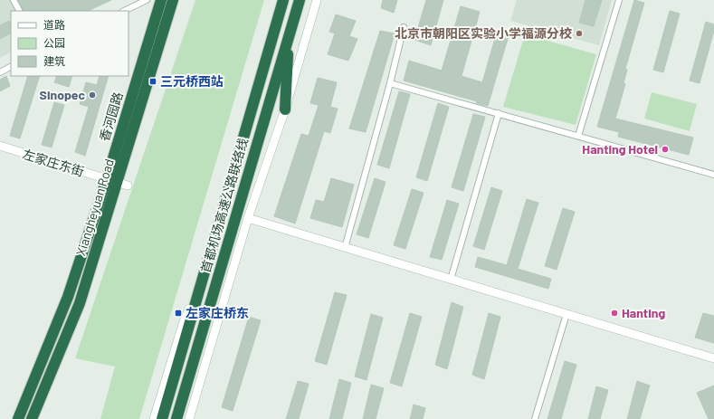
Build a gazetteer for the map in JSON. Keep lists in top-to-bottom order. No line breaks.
{"streets":{"highway":["香河园路","首都机场高速公路联络线","Xiangheyuan Road"],"street":["左家庄东街"]},"crossings":[["香河园路","左家庄东街"],["香河园路","Xiangheyuan Road"],["左家庄东街","Xiangheyuan Road"]],"places":{"other":["北京市朝阳区实验小学福源分校","Sinopec","Hanting Hotel","Hanting"],"transit":["三元桥西站","左家庄桥东"]},"legend":["道路","公园","建筑"]}
